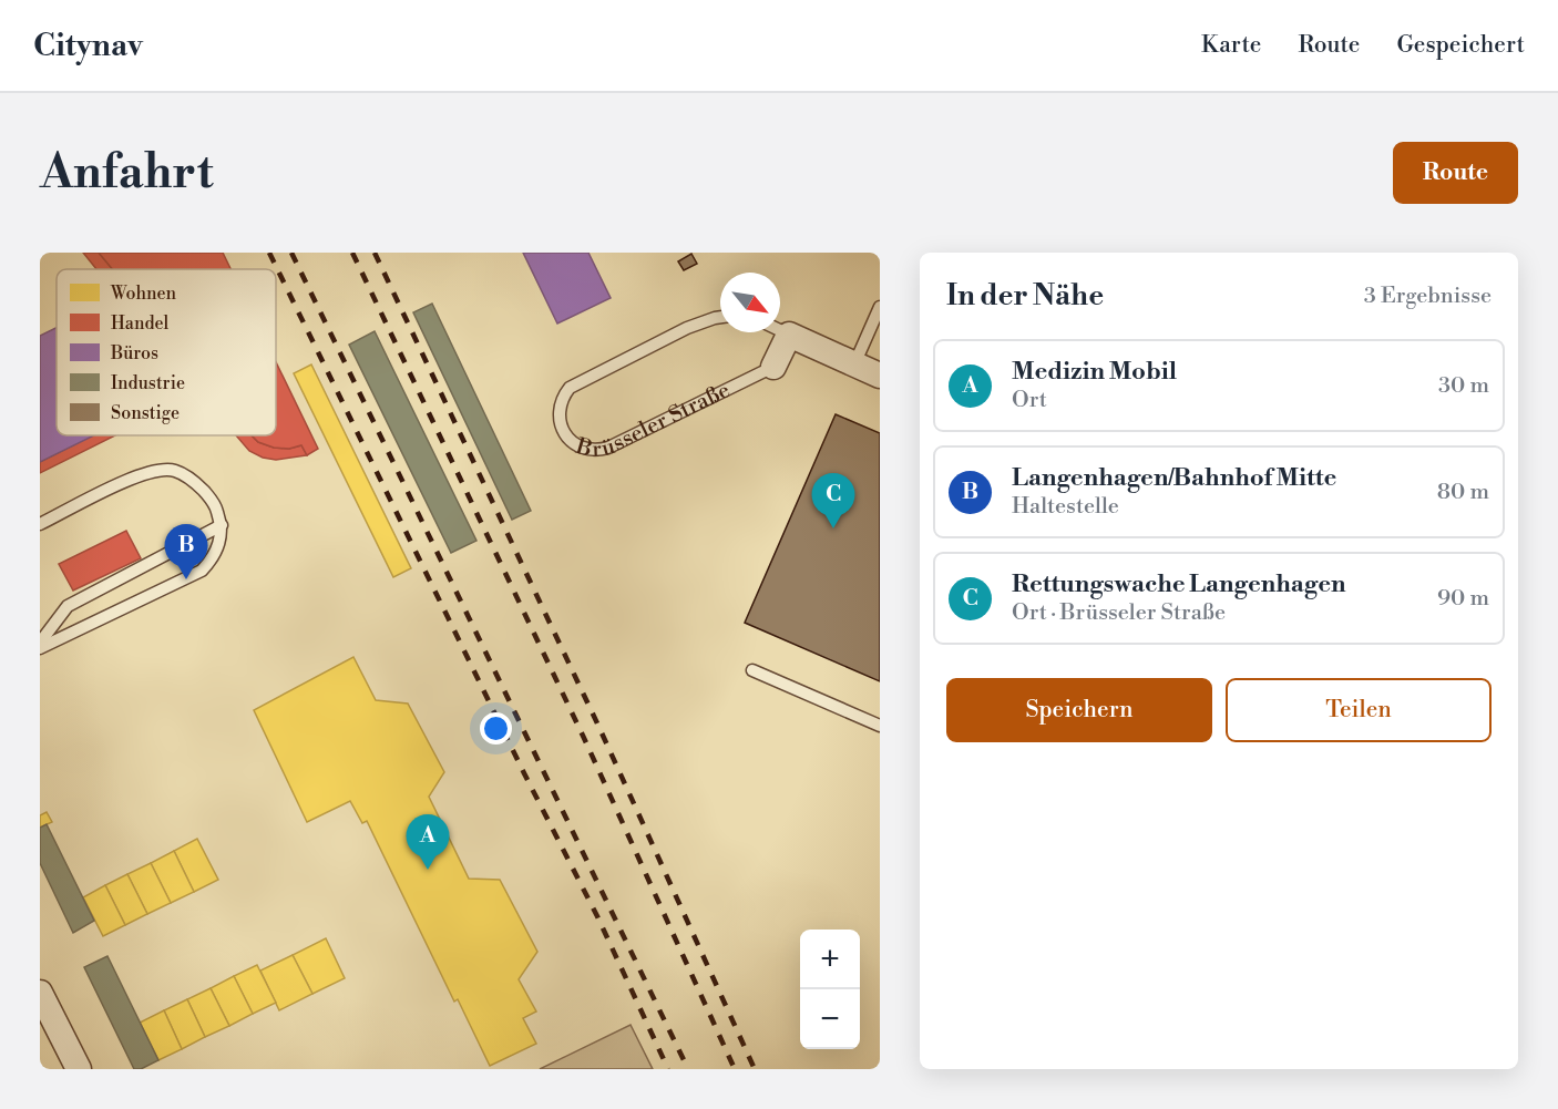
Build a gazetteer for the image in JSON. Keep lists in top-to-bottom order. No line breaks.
{"streets":{"street":["Brüsseler Straße"]},"legend":["Wohnen","Handel","Büros","Industrie","Sonstige"],"north":"bottom right","page":{"header":"Citynav","nav":["Karte","Route","Gespeichert"],"buttons":["Route",["Speichern","Teilen"]],"title":"Anfahrt","heading":["In der Nähe","3 Ergebnisse"],"list":[{"mark":"A","name":"Medizin Mobil","note":"Ort","value":"30 m"},{"mark":"B","name":"Langenhagen/Bahnhof Mitte","note":"Haltestelle","value":"80 m"},{"mark":"C","name":"Rettungswache Langenhagen","note":"Ort · Brüsseler Straße","value":"90 m"}],"pins":["C","B","A"],"map_buttons":["+","−"]}}
